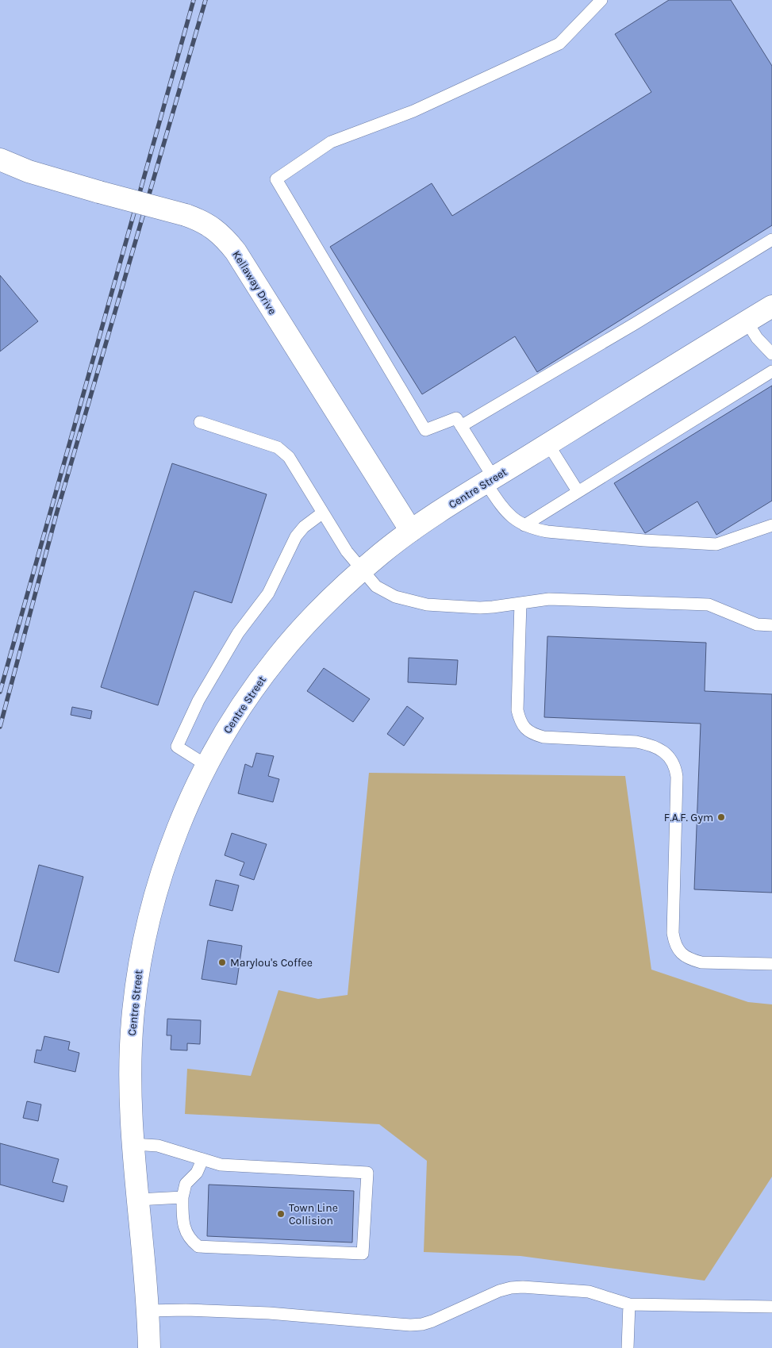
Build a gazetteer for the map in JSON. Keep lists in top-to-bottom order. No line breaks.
{"streets":{"main road":["Kellaway Drive","Centre Street"]},"crossings":[["Kellaway Drive","Centre Street"]],"places":["F.A.F. Gym","Marylou's Coffee","Town Line Collision"]}
